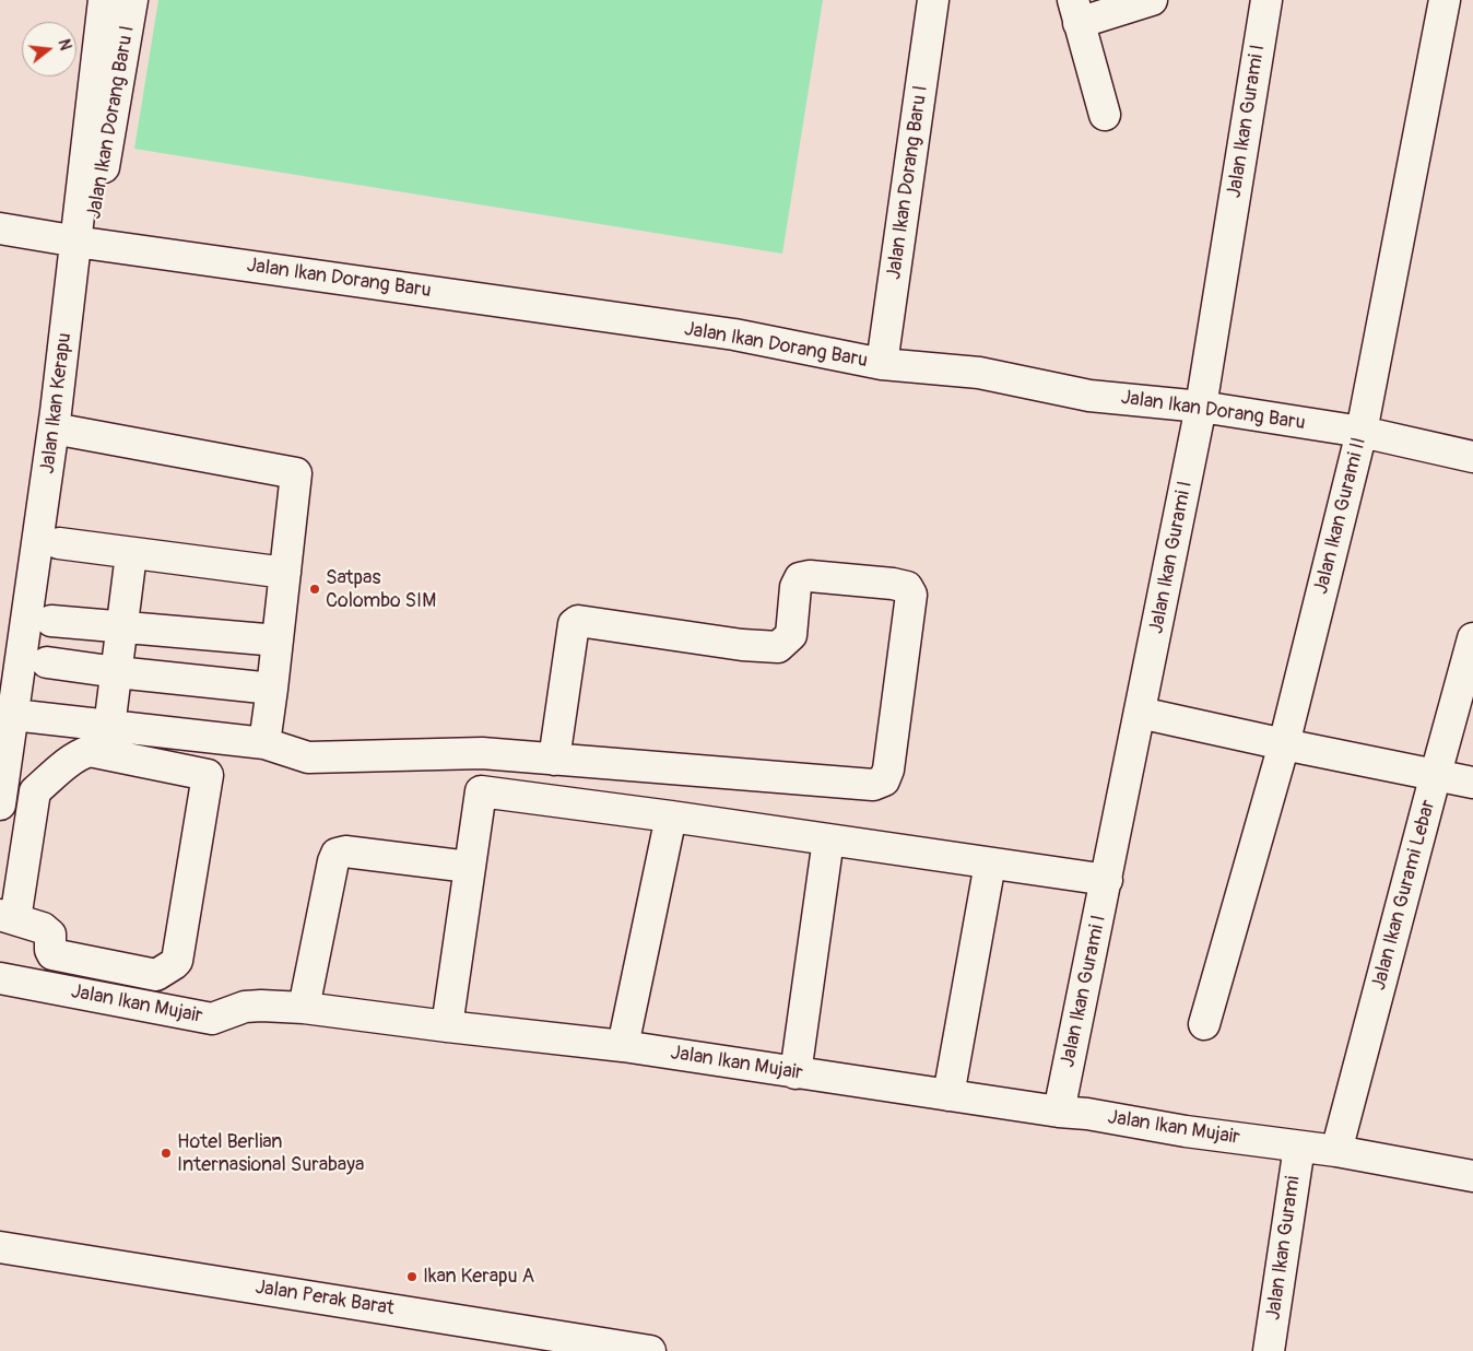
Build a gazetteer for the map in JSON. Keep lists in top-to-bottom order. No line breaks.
{"streets":{"main road":["Jalan Ikan Gurami I","Jalan Ikan Dorang Baru I","Jalan Ikan Dorang Baru","Jalan Ikan Kerapu","Jalan Ikan Gurami II","Jalan Ikan Gurami Lebar","Jalan Ikan Mujair","Jalan Ikan Gurami","Jalan Perak Barat"]},"crossings":[["Jalan Ikan Gurami I","Jalan Ikan Dorang Baru"],["Jalan Ikan Gurami I","Jalan Ikan Mujair"],["Jalan Ikan Dorang Baru I","Jalan Ikan Dorang Baru"],["Jalan Ikan Dorang Baru I","Jalan Ikan Kerapu"],["Jalan Ikan Dorang Baru","Jalan Ikan Kerapu"],["Jalan Ikan Dorang Baru","Jalan Ikan Gurami II"],["Jalan Ikan Gurami Lebar","Jalan Ikan Mujair"],["Jalan Ikan Mujair","Jalan Ikan Gurami"]],"places":["Satpas Colombo SIM","Hotel Berlian Internasional Surabaya","Ikan Kerapu A"],"north":"right"}
